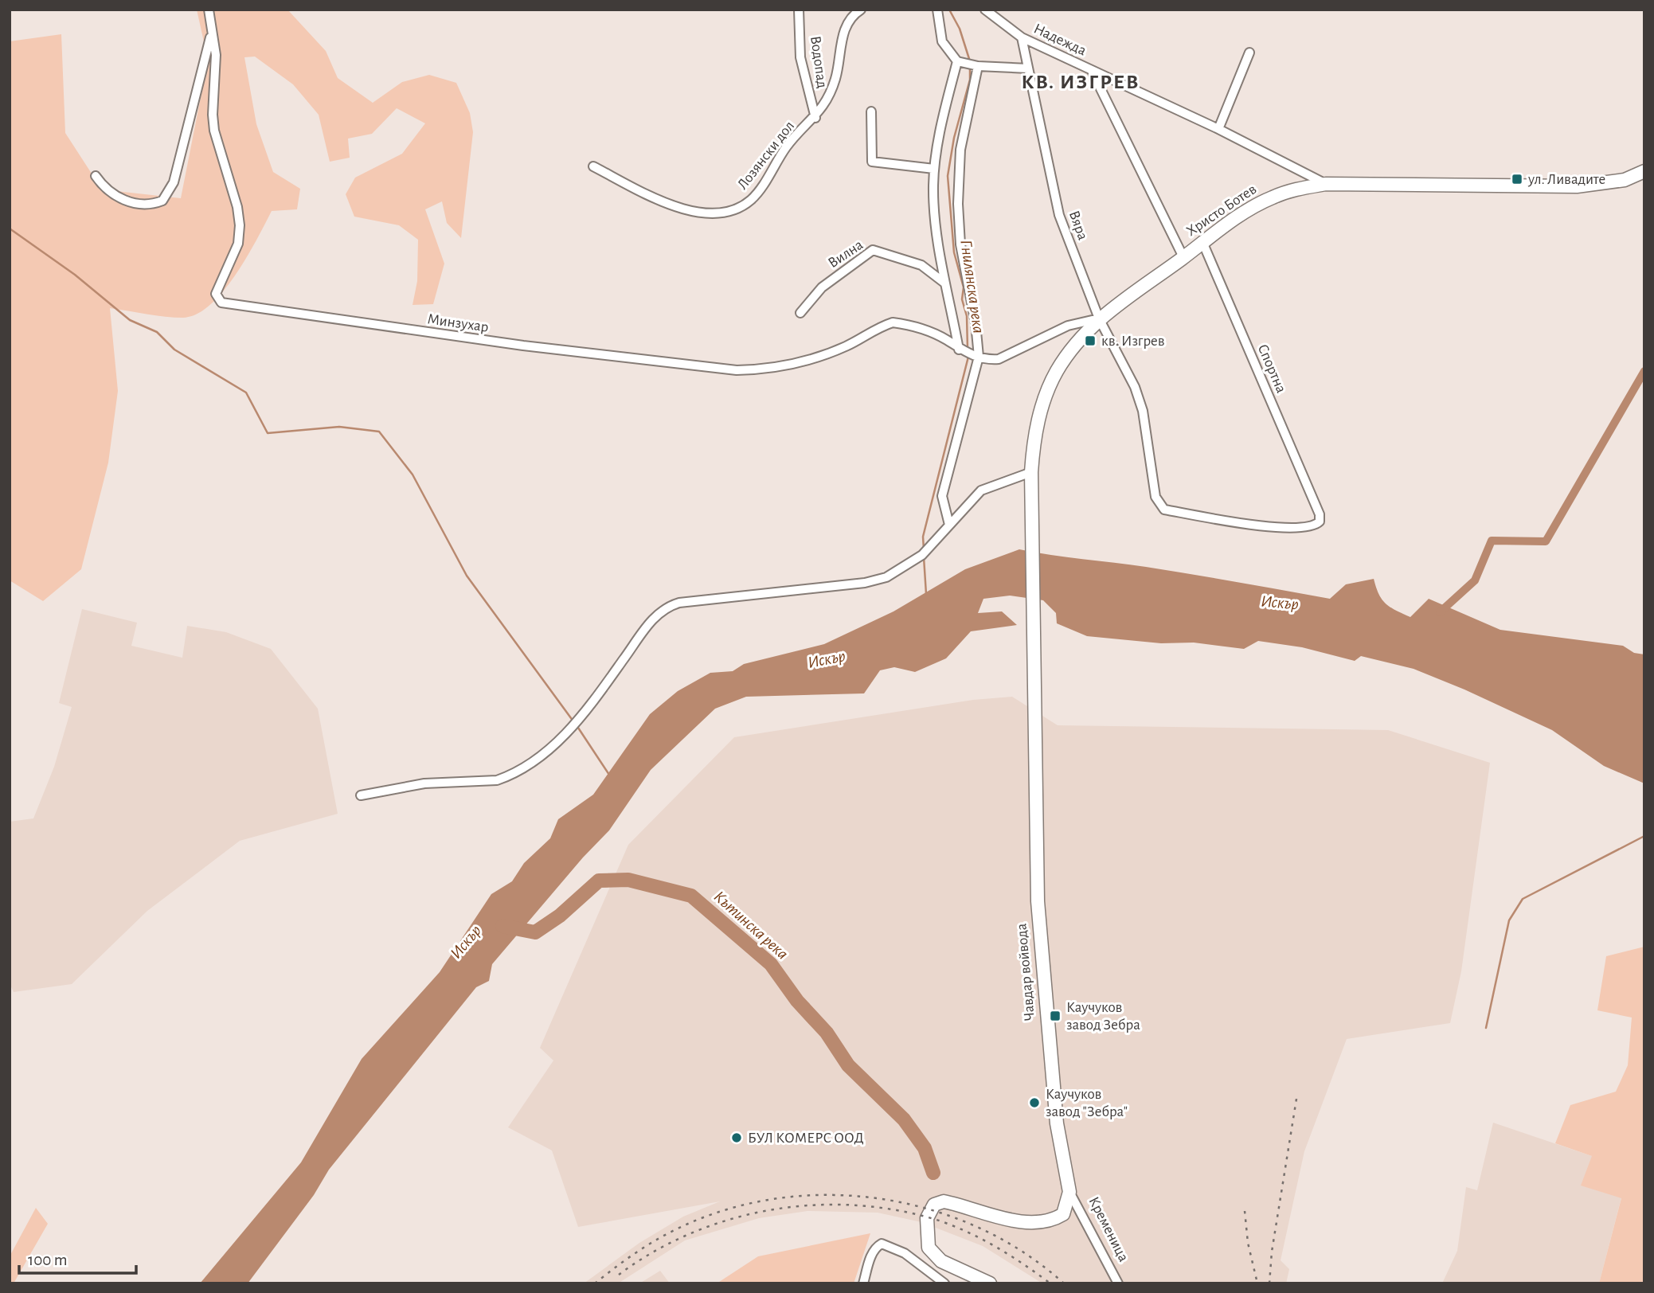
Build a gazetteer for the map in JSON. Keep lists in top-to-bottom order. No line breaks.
{"streets":{"street":["Надежда","Водопад","Лозянски дол","Христо Ботев","Вяра","Вилна","Минзухар","Спортна","Чавдар войвода","Кременица"]},"crossings":[["Надежда","Христо Ботев"],["Надежда","Вяра"],["Водопад","Лозянски дол"],["Христо Ботев","Вяра"],["Христо Ботев","Минзухар"],["Христо Ботев","Спортна"],["Вяра","Спортна"],["Чавдар войвода","Кременица"]],"districts":["КВ. ИЗГРЕВ"],"water":["Гнилянска река","Искър","Кътинска река"],"places":{"transit":["ул. Ливадите","кв. Изгрев","Каучуков завод Зебра"],"other":["Каучуков завод \"Зебра\"","БУЛ КОМЕРС ООД"]},"scale_bar":"100 m"}
